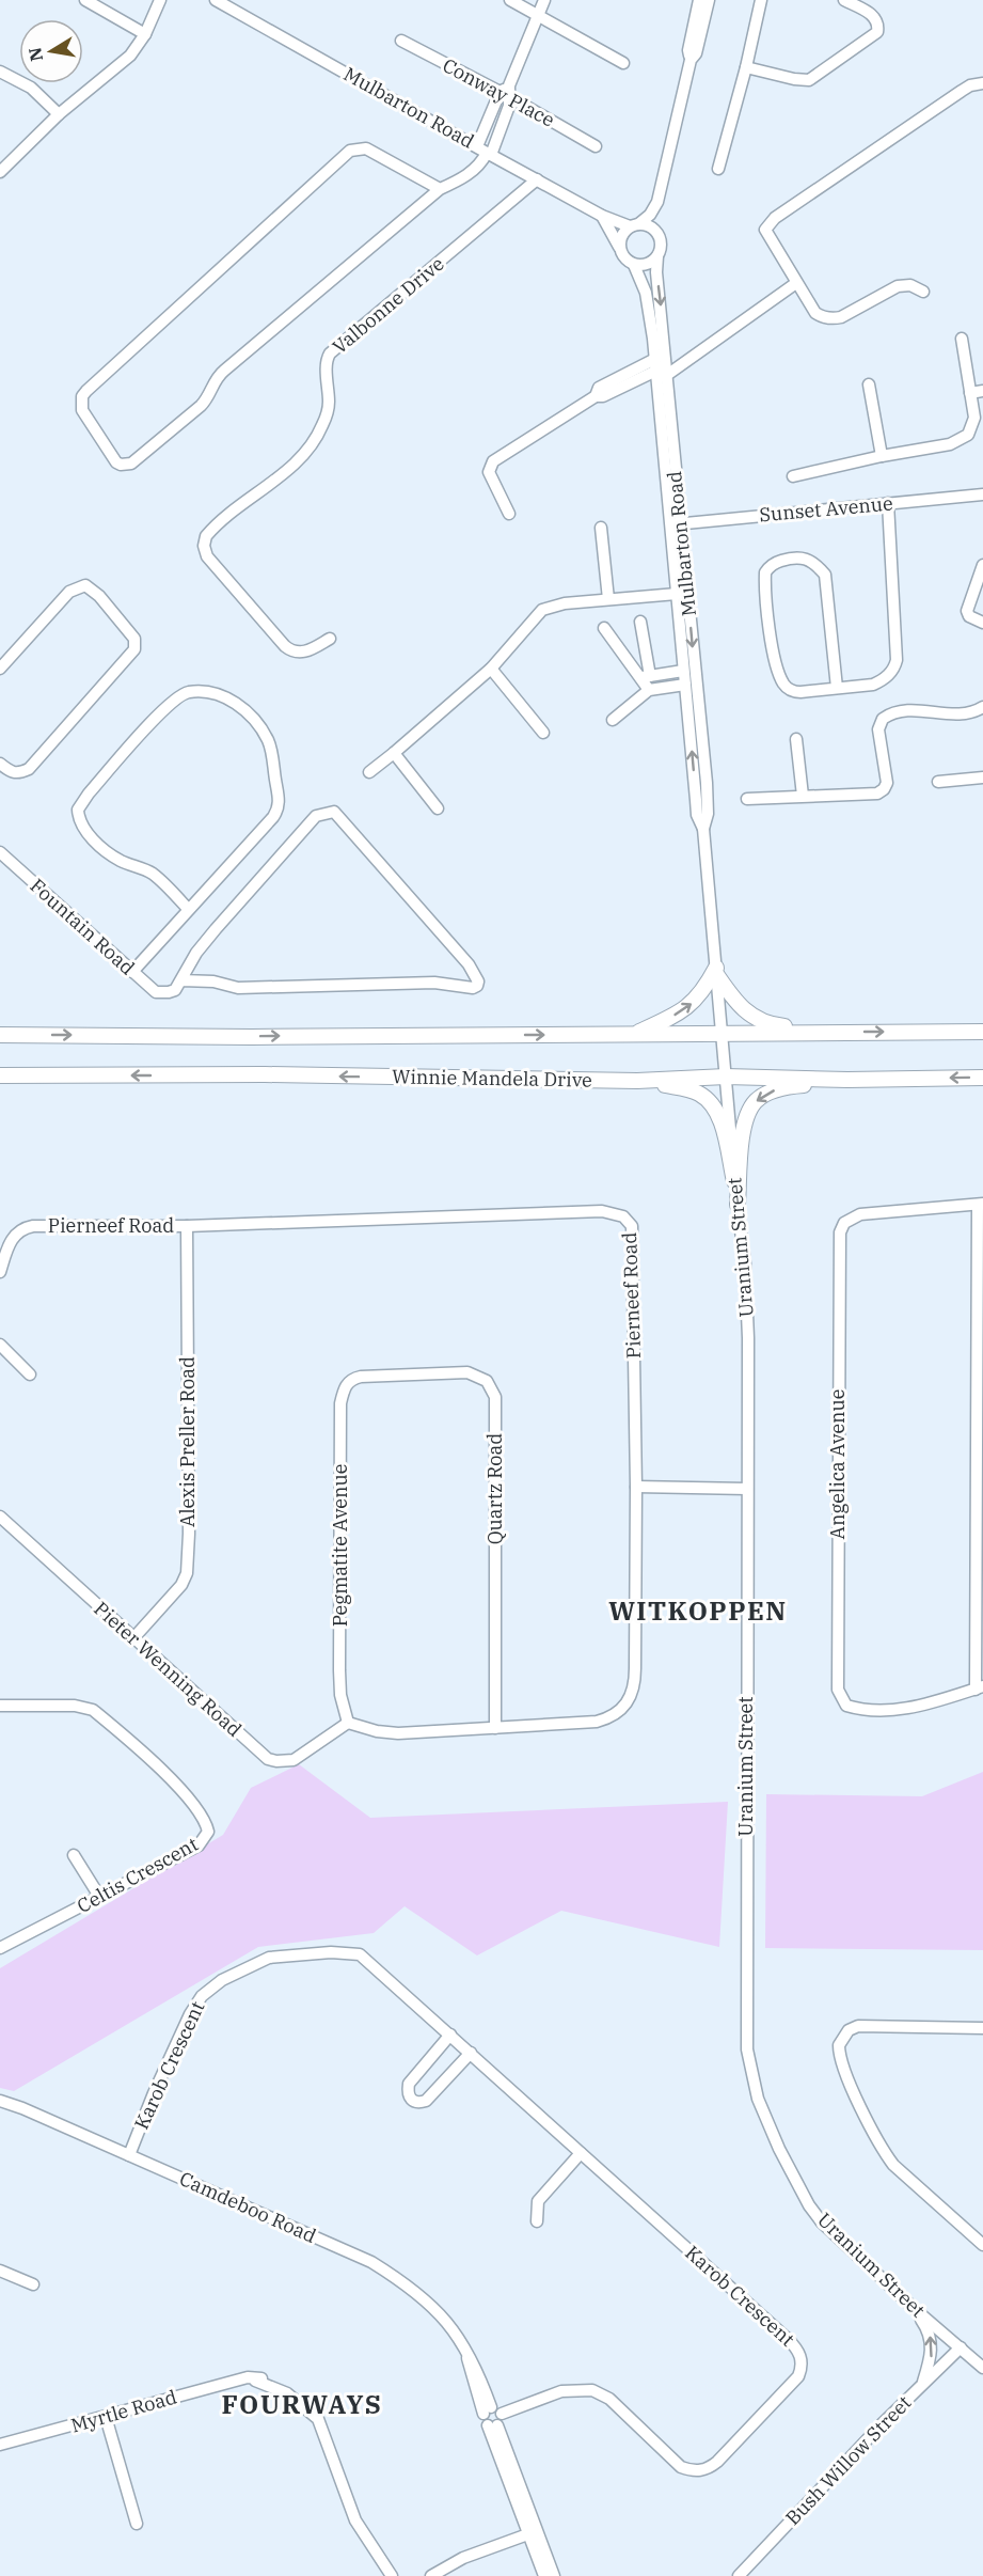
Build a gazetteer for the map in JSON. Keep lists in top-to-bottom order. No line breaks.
{"streets":{"main road":["Winnie Mandela Drive"],"street":["Conway Place","Mulbarton Road","Valbonne Drive","Sunset Avenue","Fountain Road","Pierneef Road","Uranium Street","Alexis Preller Road","Angelica Avenue","Quartz Road","Pegmatite Avenue","Pieter Wenning Road","Celtis Crescent","Karob Crescent","Camdeboo Road","Myrtle Road","Bush Willow Street"]},"crossings":[["Mulbarton Road","Valbonne Drive"],["Mulbarton Road","Sunset Avenue"],["Mulbarton Road","Winnie Mandela Drive"],["Mulbarton Road","Uranium Street"],["Winnie Mandela Drive","Uranium Street"],["Pierneef Road","Alexis Preller Road"],["Pierneef Road","Quartz Road"],["Pierneef Road","Pegmatite Avenue"],["Pierneef Road","Pieter Wenning Road"],["Uranium Street","Bush Willow Street"],["Alexis Preller Road","Pieter Wenning Road"],["Quartz Road","Pegmatite Avenue"],["Pegmatite Avenue","Pieter Wenning Road"],["Karob Crescent","Camdeboo Road"]],"districts":["WITKOPPEN","FOURWAYS"],"north":"left"}
